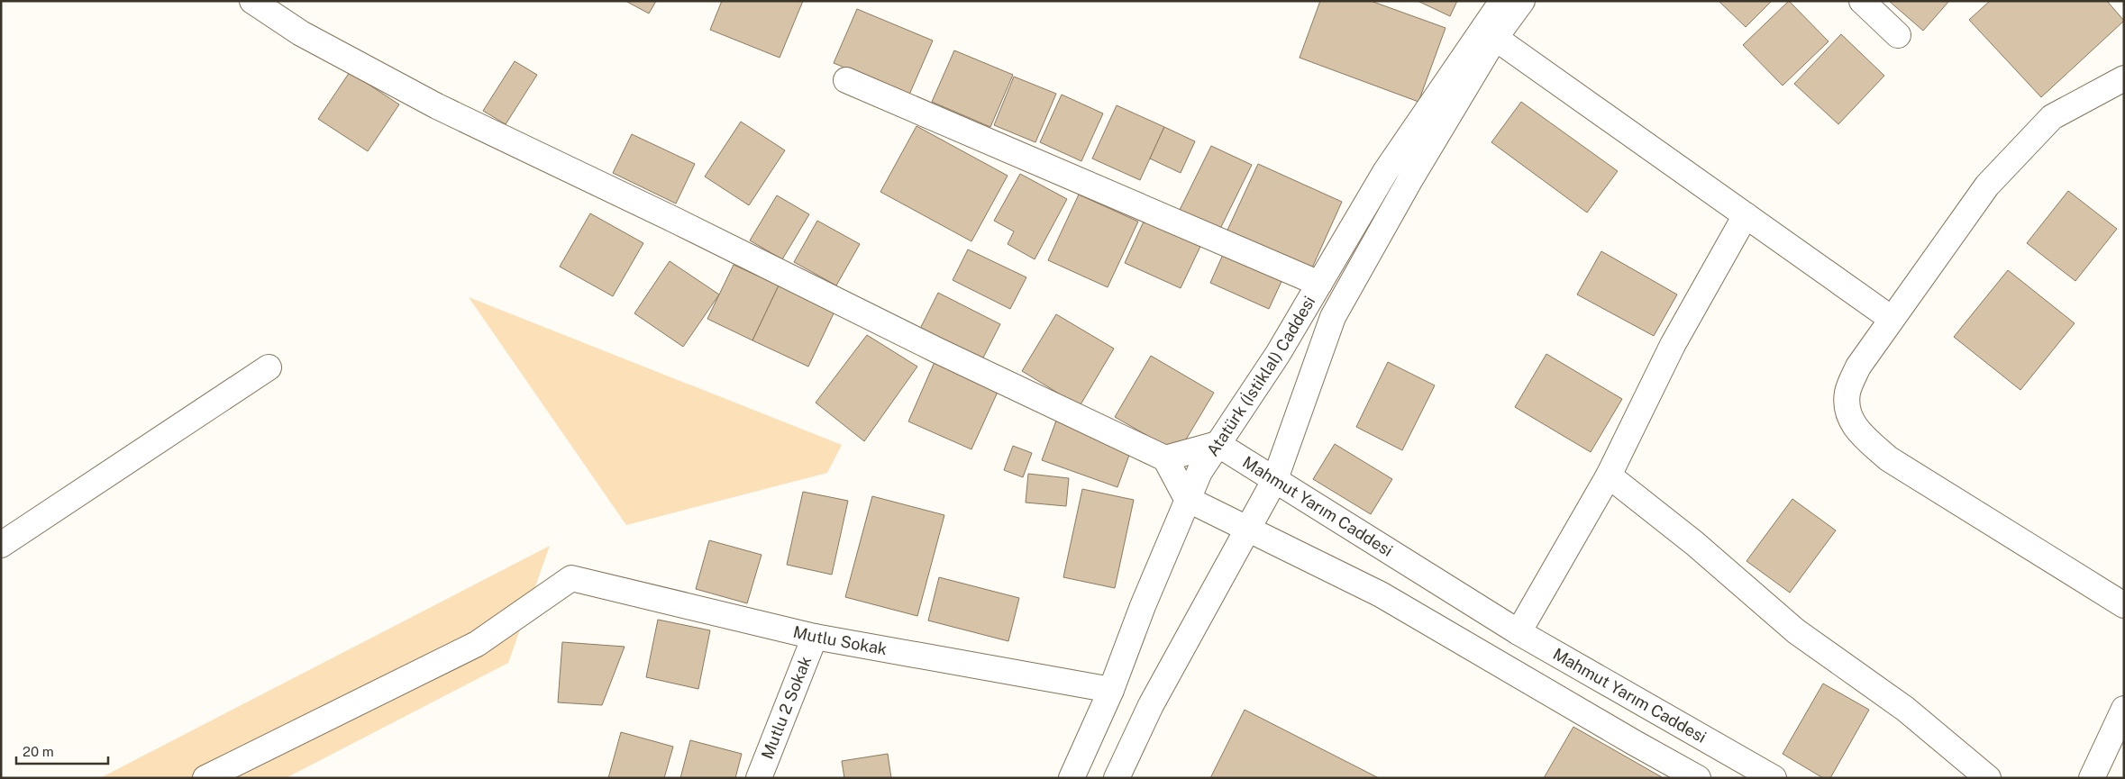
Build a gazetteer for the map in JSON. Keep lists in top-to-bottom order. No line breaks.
{"streets":{"street":["Atatürk (İstiklal) Caddesi","Mahmut Yarım Caddesi","Mutlu Sokak","Mutlu 2 Sokak"]},"crossings":[["Atatürk (İstiklal) Caddesi","Mahmut Yarım Caddesi"],["Atatürk (İstiklal) Caddesi","Mutlu Sokak"],["Mutlu Sokak","Mutlu 2 Sokak"]],"scale_bar":"20 m"}
